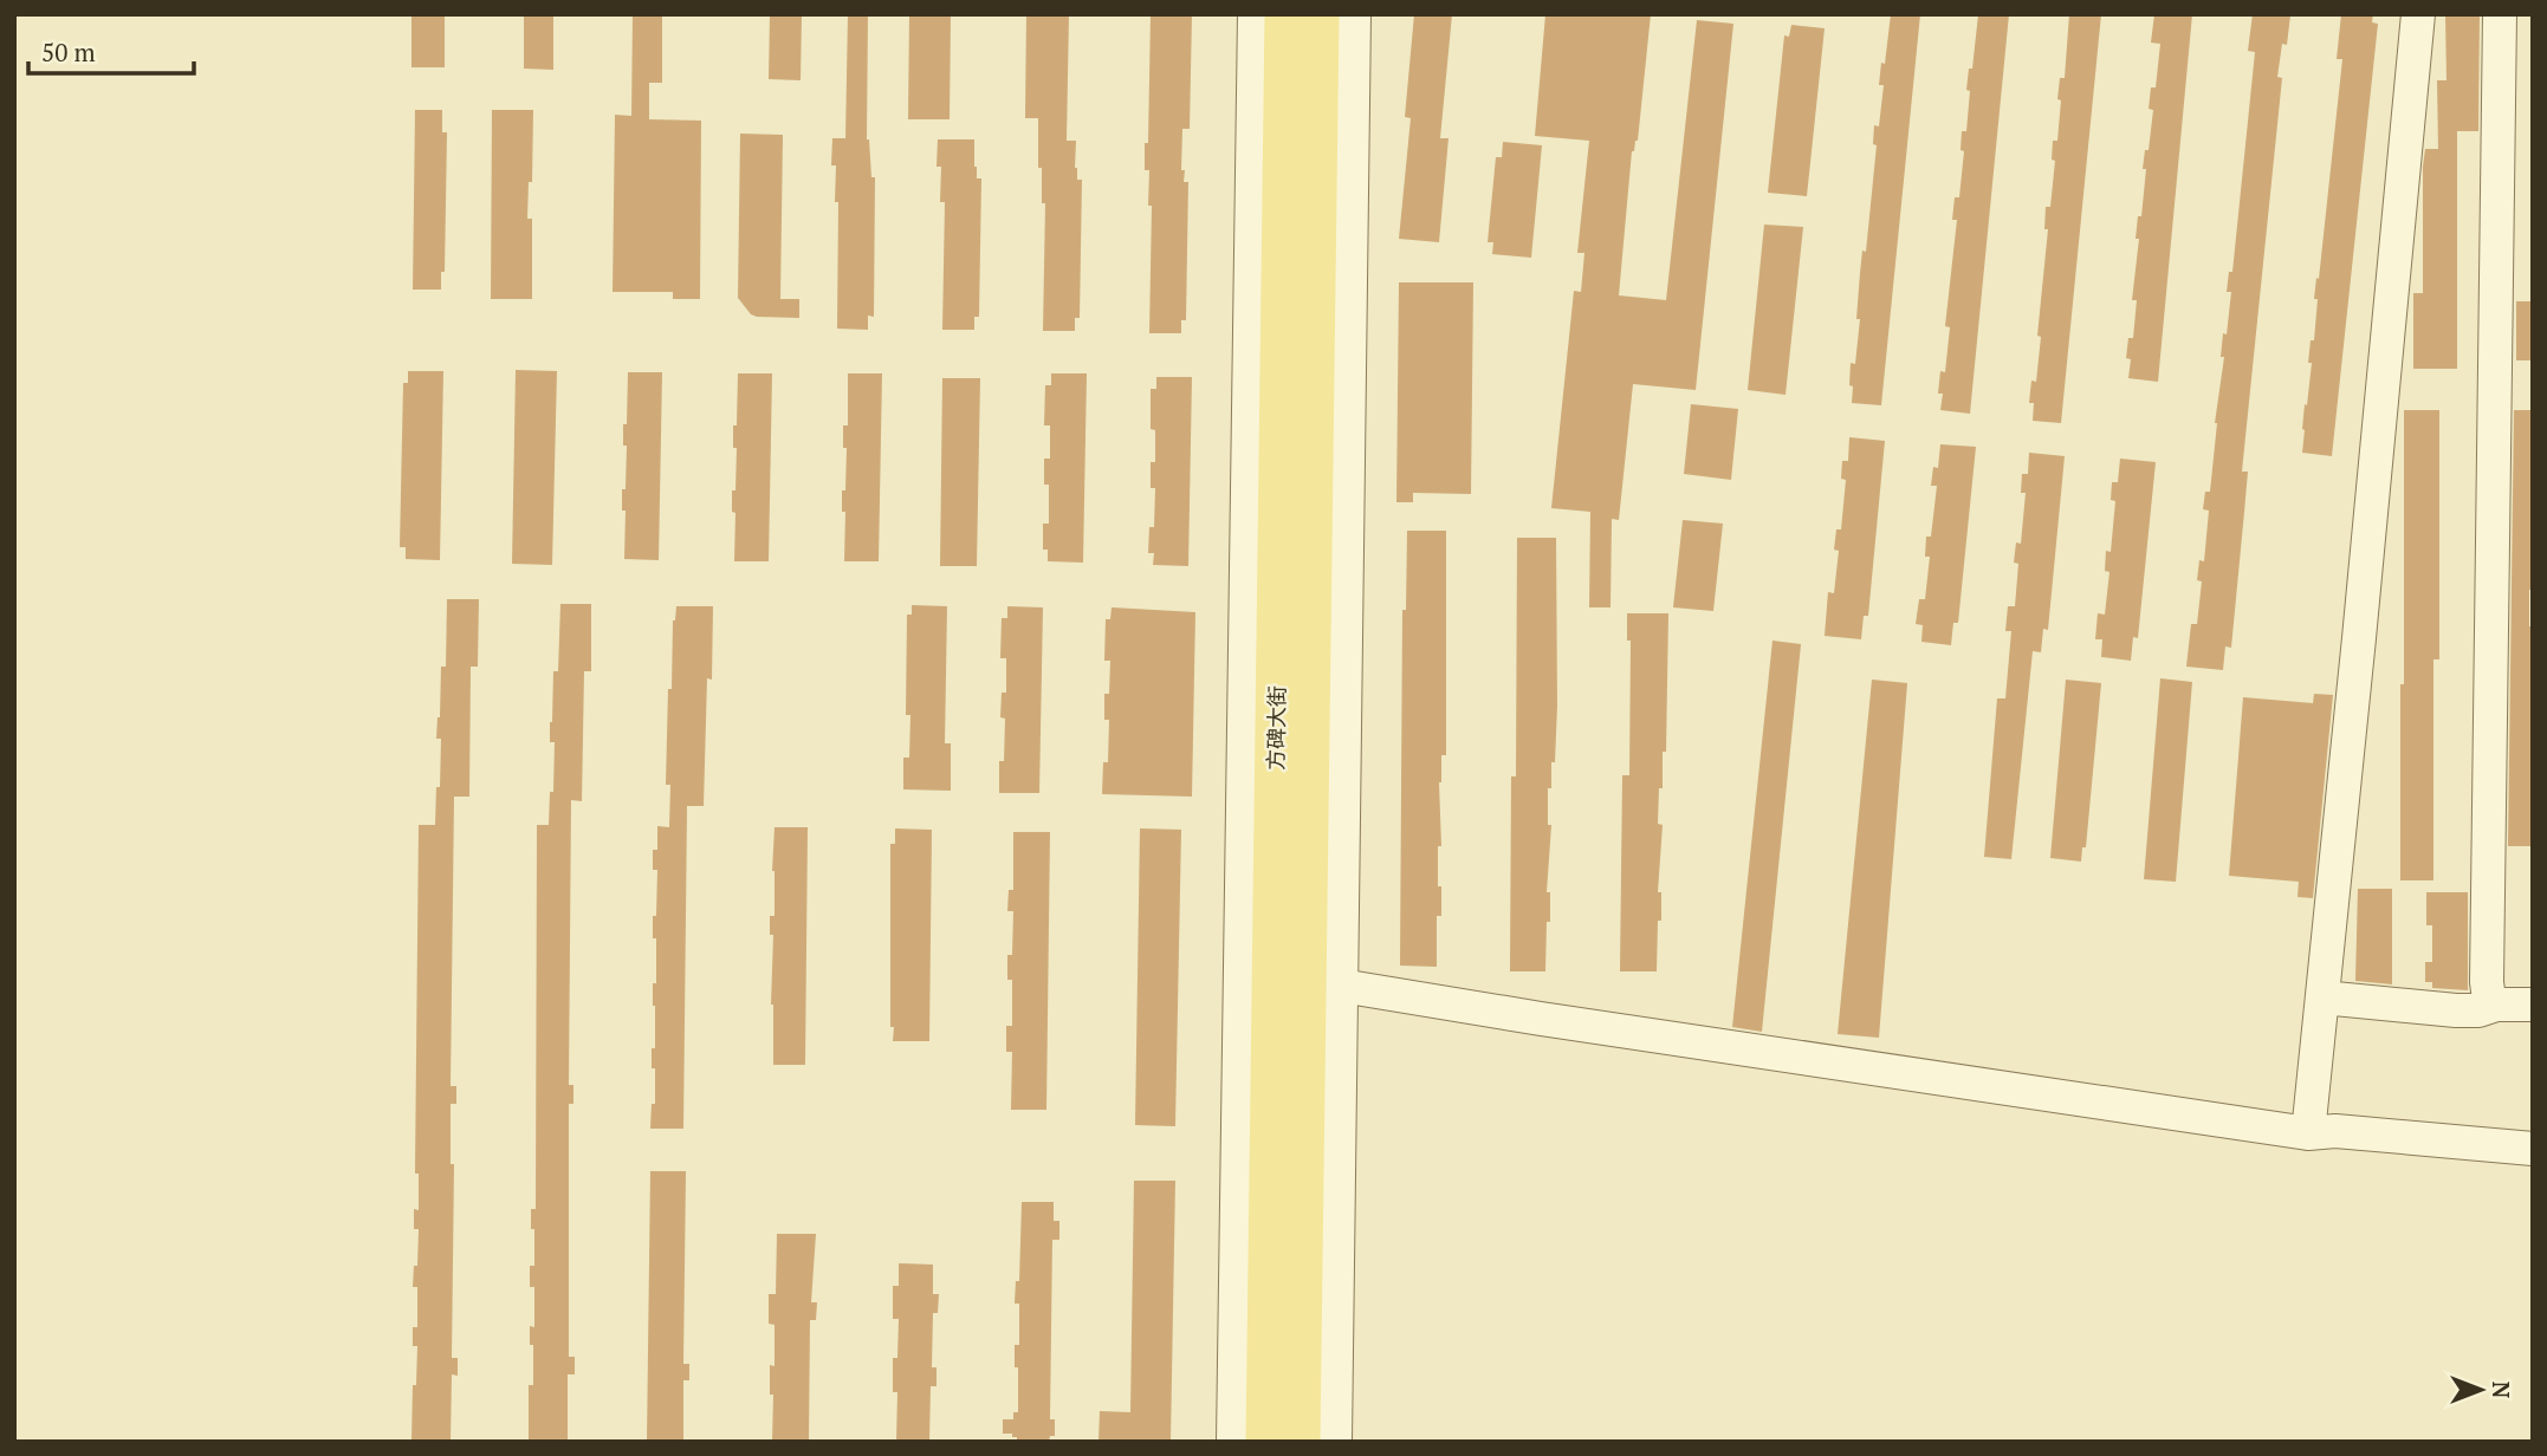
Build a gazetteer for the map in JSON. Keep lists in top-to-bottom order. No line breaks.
{"streets":{"main road":["方碑大街"]},"scale_bar":"50 m","north":"right"}
